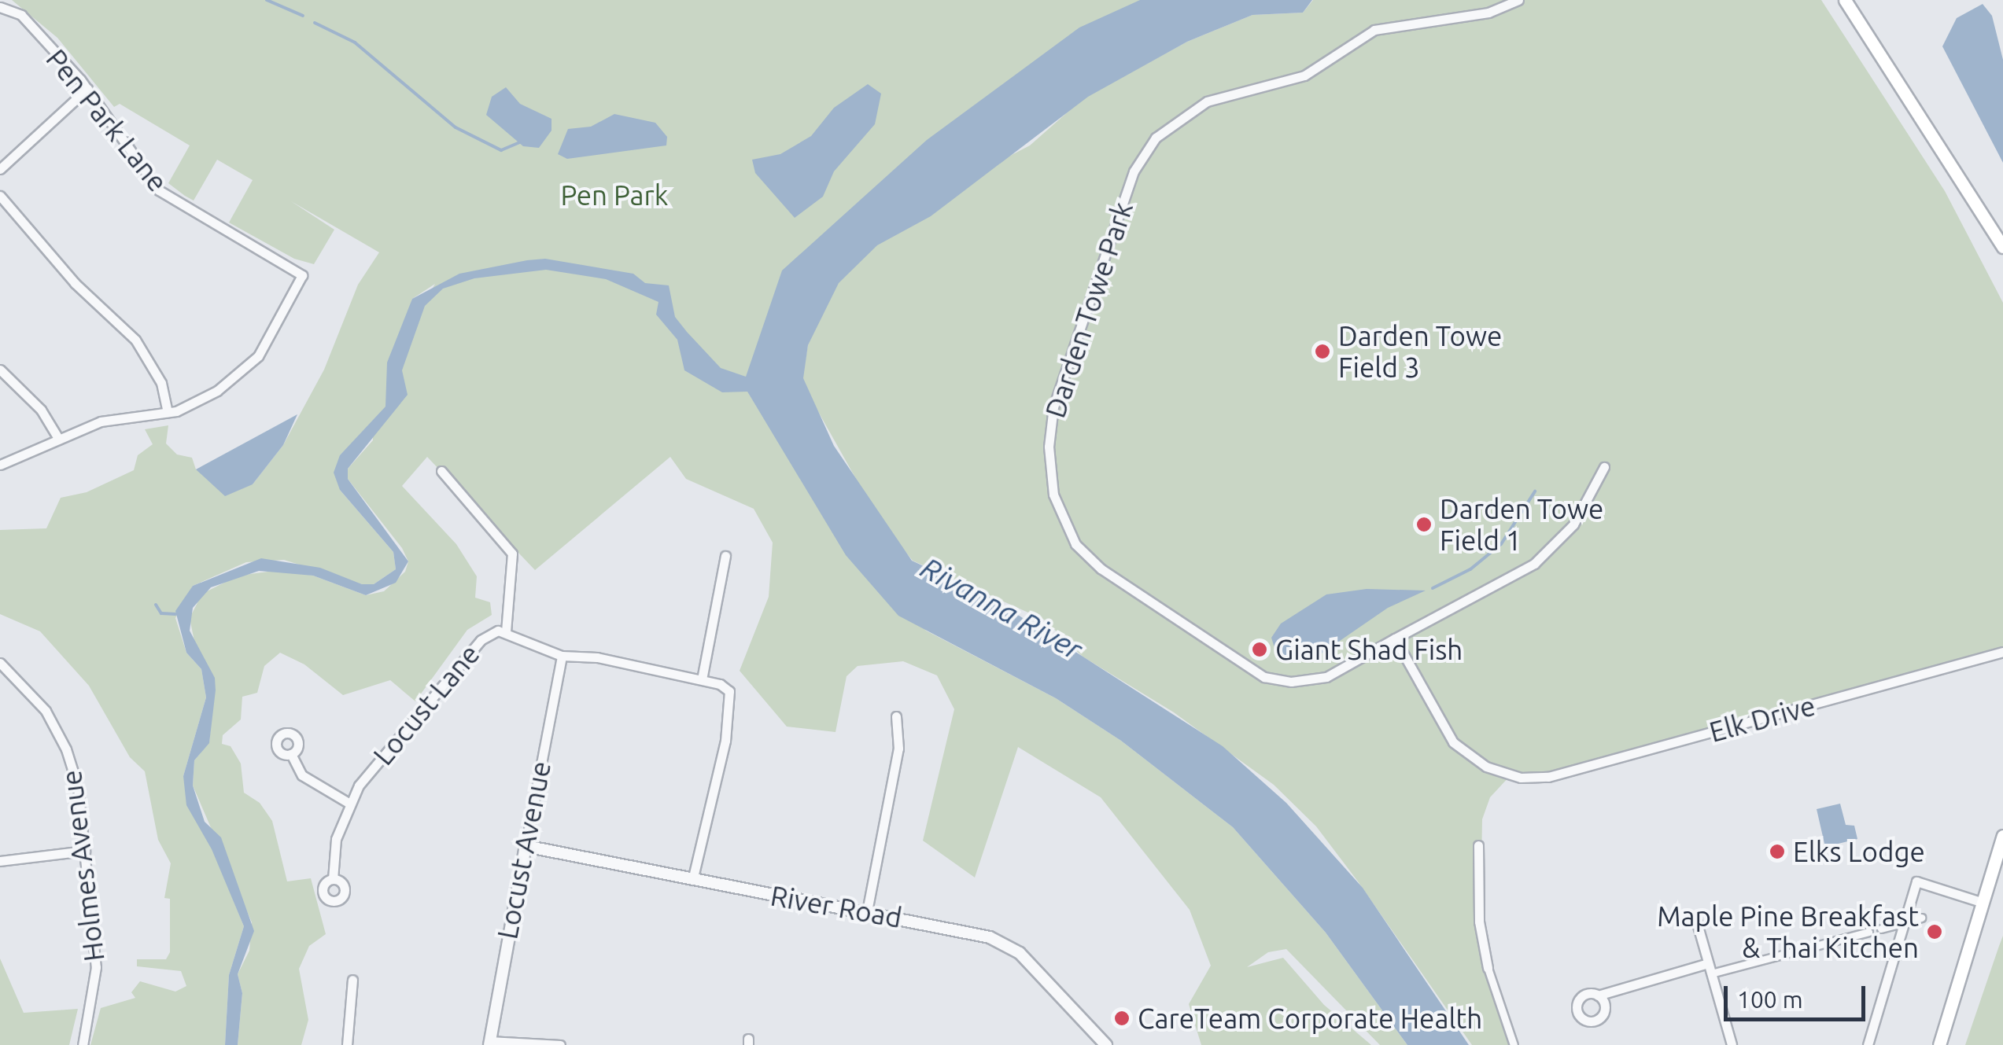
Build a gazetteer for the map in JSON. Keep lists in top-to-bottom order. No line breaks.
{"streets":{"street":["Pen Park Lane","Darden Towe Park","Locust Lane","Elk Drive","Locust Avenue","Holmes Avenue","River Road"]},"crossings":[["Darden Towe Park","Elk Drive"],["Locust Lane","Locust Avenue"],["Locust Lane","River Road"],["Locust Avenue","River Road"]],"water":["Rivanna River"],"parks":["Pen Park"],"places":["Darden Towe Field 3","Darden Towe Field 1","Giant Shad Fish","Elks Lodge","Maple Pine Breakfast & Thai Kitchen","CareTeam Corporate Health"],"scale_bar":"100 m"}
